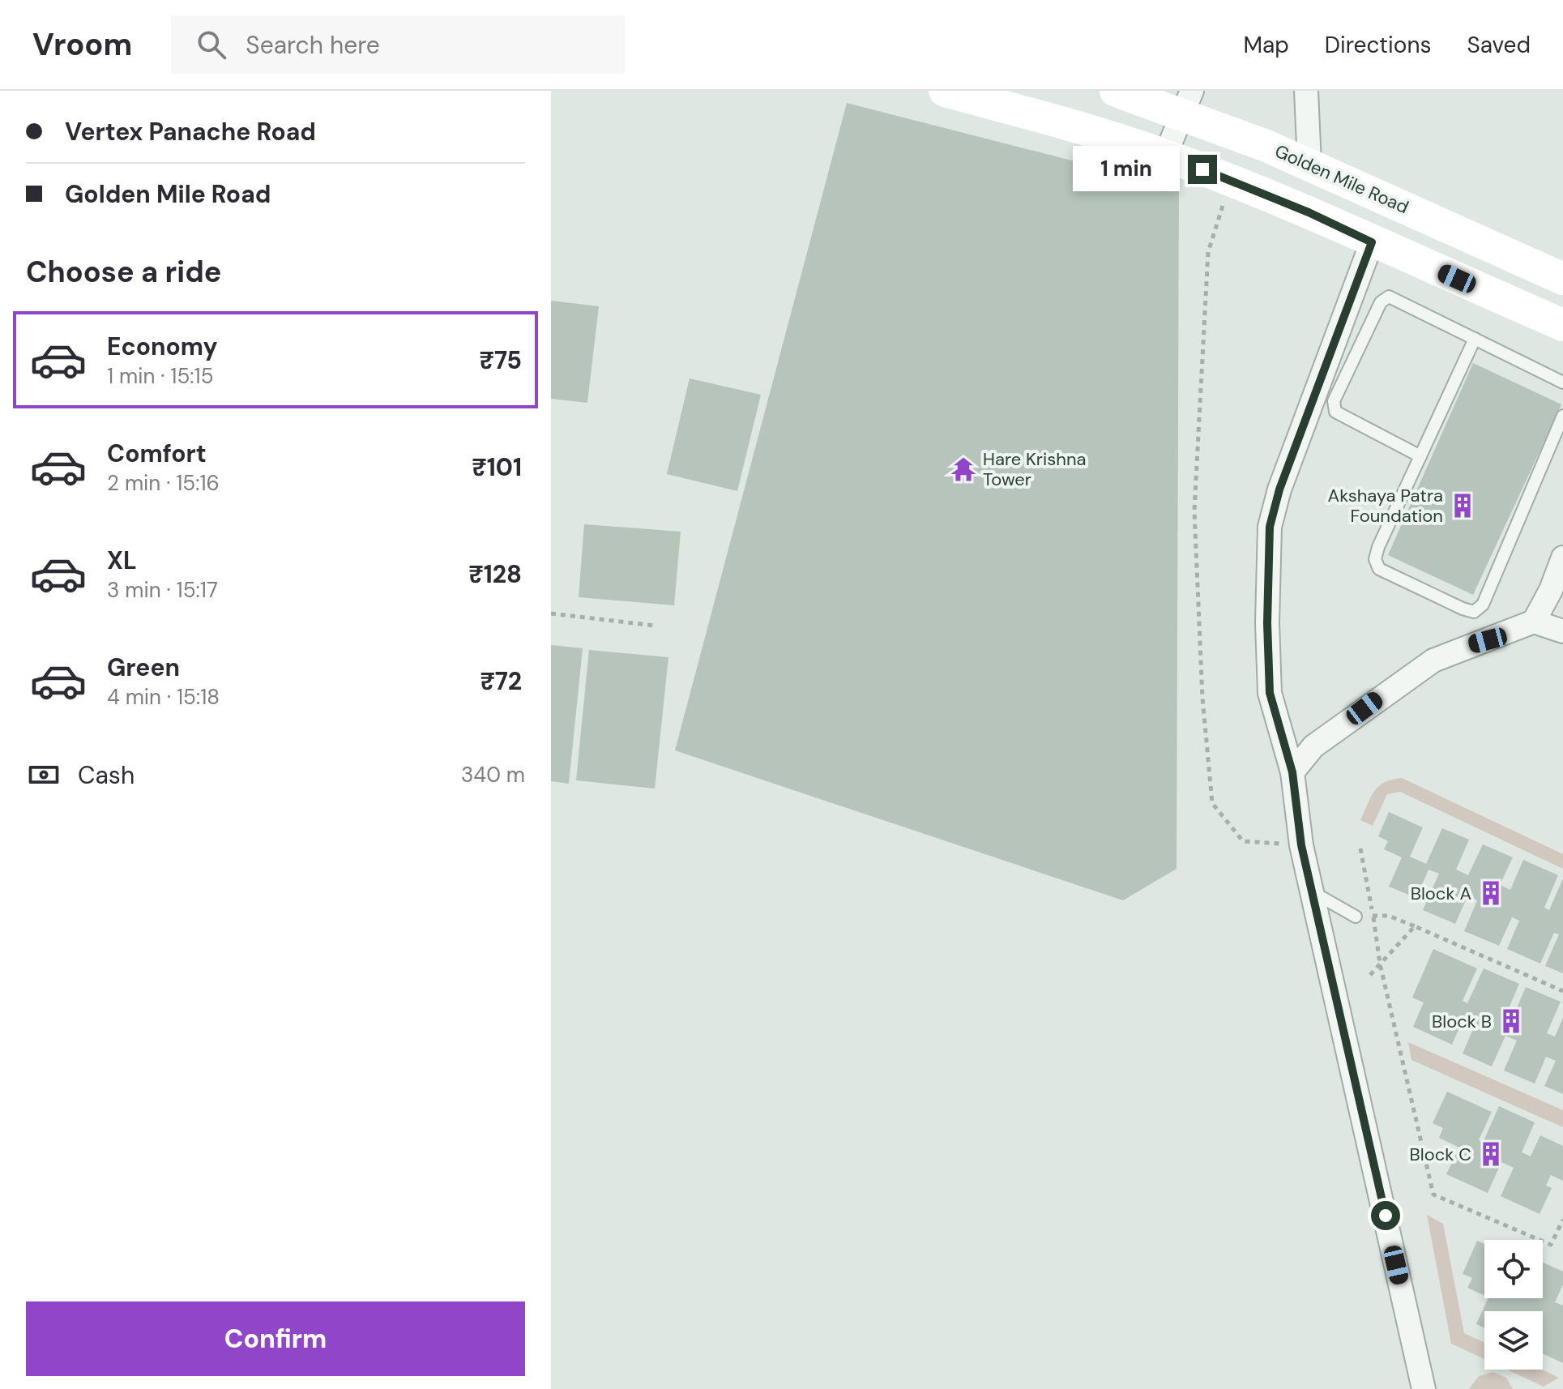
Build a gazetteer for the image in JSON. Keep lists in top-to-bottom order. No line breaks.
{"streets":{"street":["Golden Mile Road"]},"places":{"temple":["Hare Krishna Tower"],"building":["Akshaya Patra Foundation","Block A","Block B","Block C"]},"page":{"header":"Vroom","search":"Search here","nav":["Map","Directions","Saved"],"banner":["Vertex Panache Road","Golden Mile Road"],"bubble":"1 min","heading":"Choose a ride","list":[{"name":"Economy","note":"1 min · 15:15","value":"₹75"},{"name":"Comfort","note":"2 min · 15:16","value":"₹101"},{"name":"XL","note":"3 min · 15:17","value":"₹128"},{"name":"Green","note":"4 min · 15:18","value":"₹72"}],"pay":["Cash","340 m"],"buttons":"Confirm"}}
